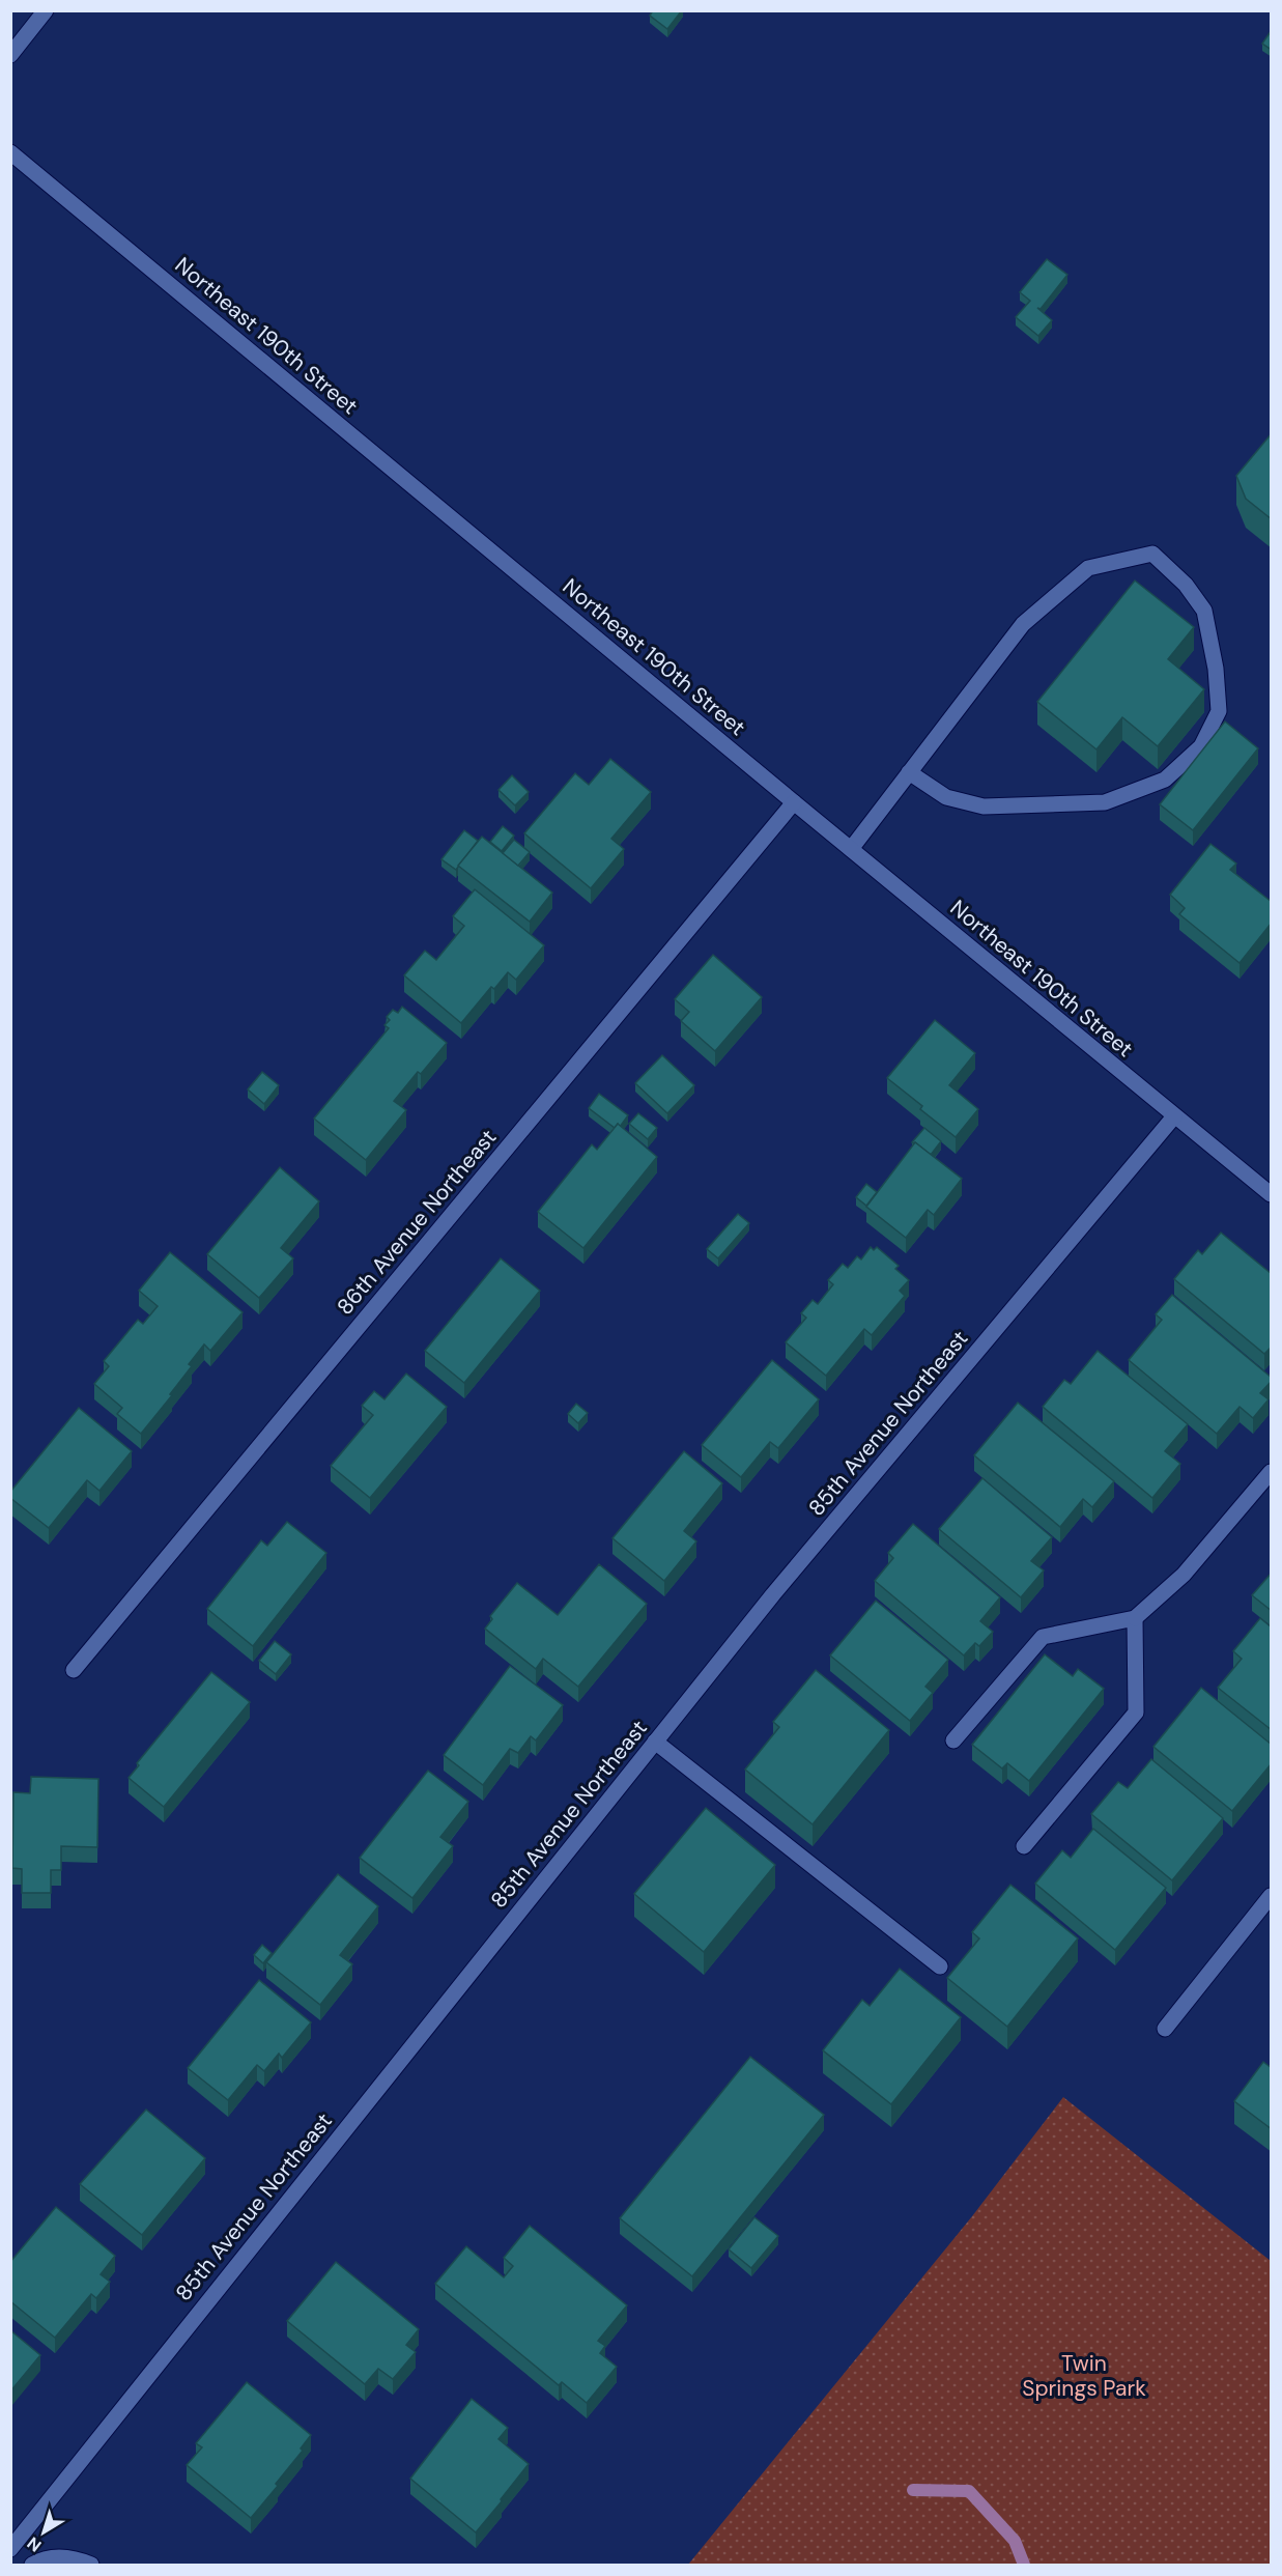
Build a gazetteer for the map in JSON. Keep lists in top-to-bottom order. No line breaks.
{"streets":{"street":["Northeast 190th Street","86th Avenue Northeast","85th Avenue Northeast"]},"crossings":[["Northeast 190th Street","86th Avenue Northeast"],["Northeast 190th Street","85th Avenue Northeast"]],"parks":["Twin Springs Park"],"north":"bottom left"}
